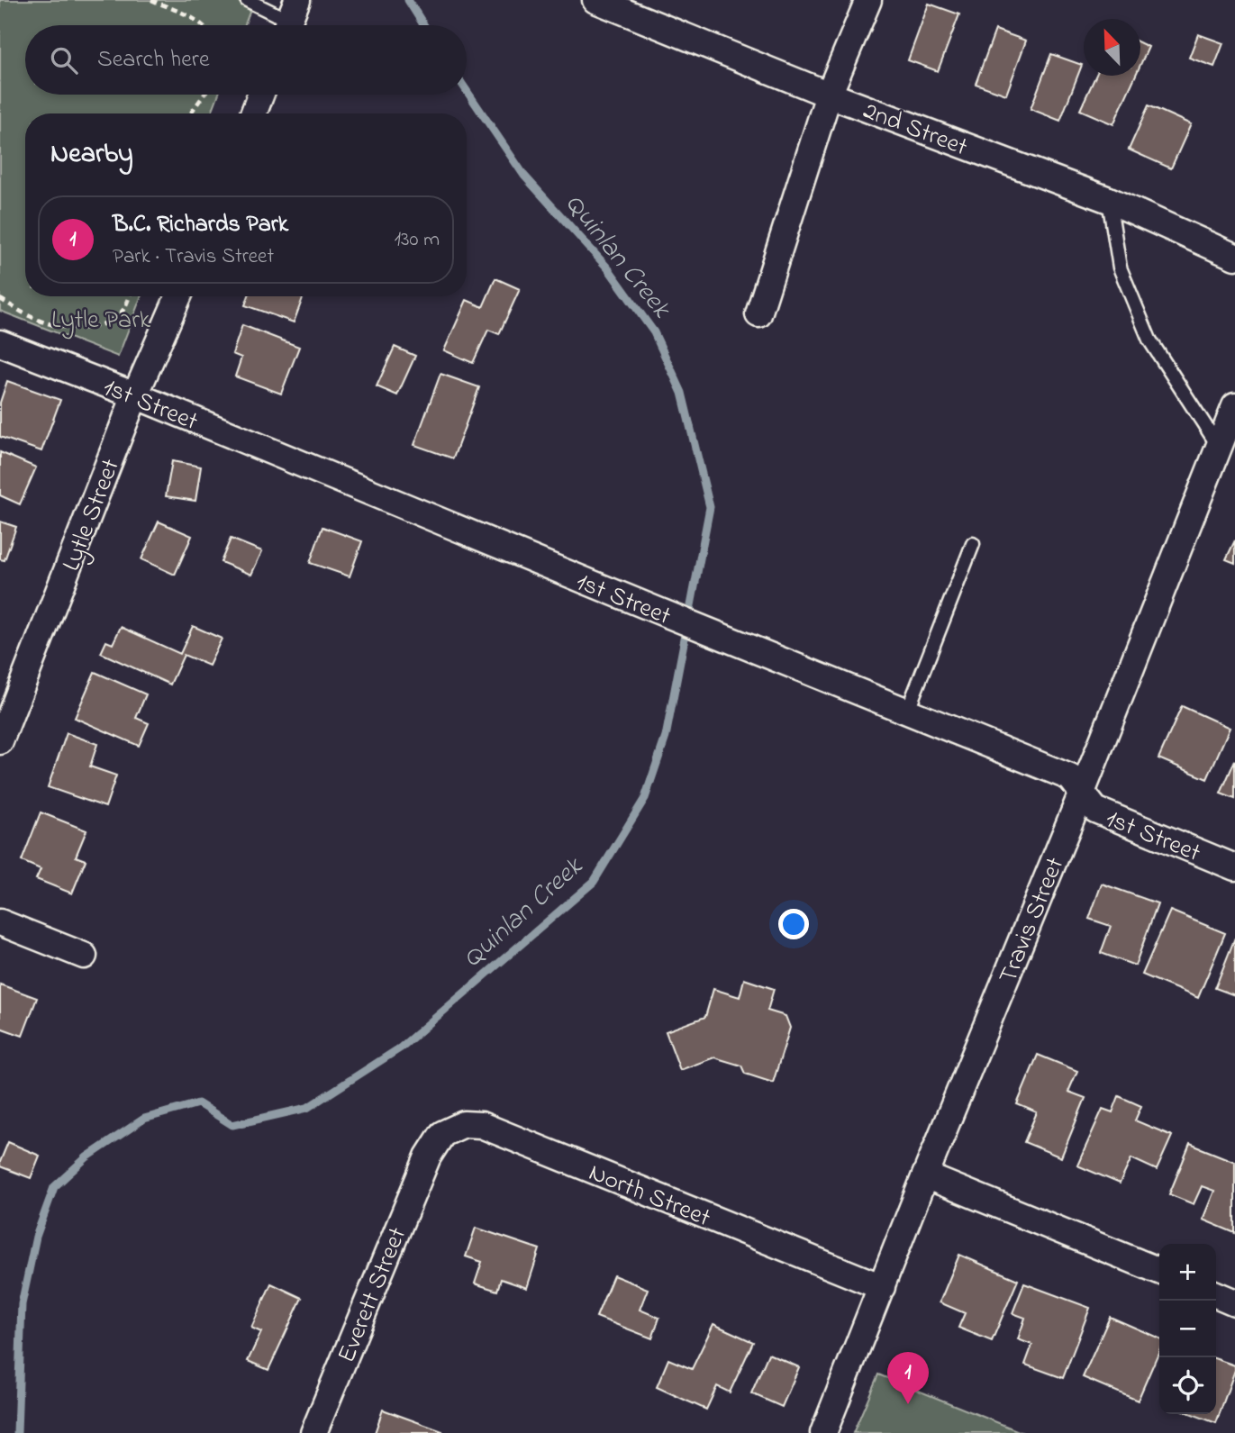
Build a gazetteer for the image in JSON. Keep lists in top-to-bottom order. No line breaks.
{"streets":{"street":["2nd Street","1st Street","Lytle Street","Travis Street","North Street","Everett Street"]},"crossings":[["1st Street","Lytle Street"],["1st Street","Travis Street"],["Travis Street","North Street"],["North Street","Everett Street"]],"water":["Quinlan Creek"],"parks":["Lytle Park"],"north":"top left","page":{"search":"Search here","heading":"Nearby","list":[{"mark":"1","name":"B.C. Richards Park","note":"Park · Travis Street","value":"130 m"}],"map_buttons":["+","−"],"pins":"1"}}
